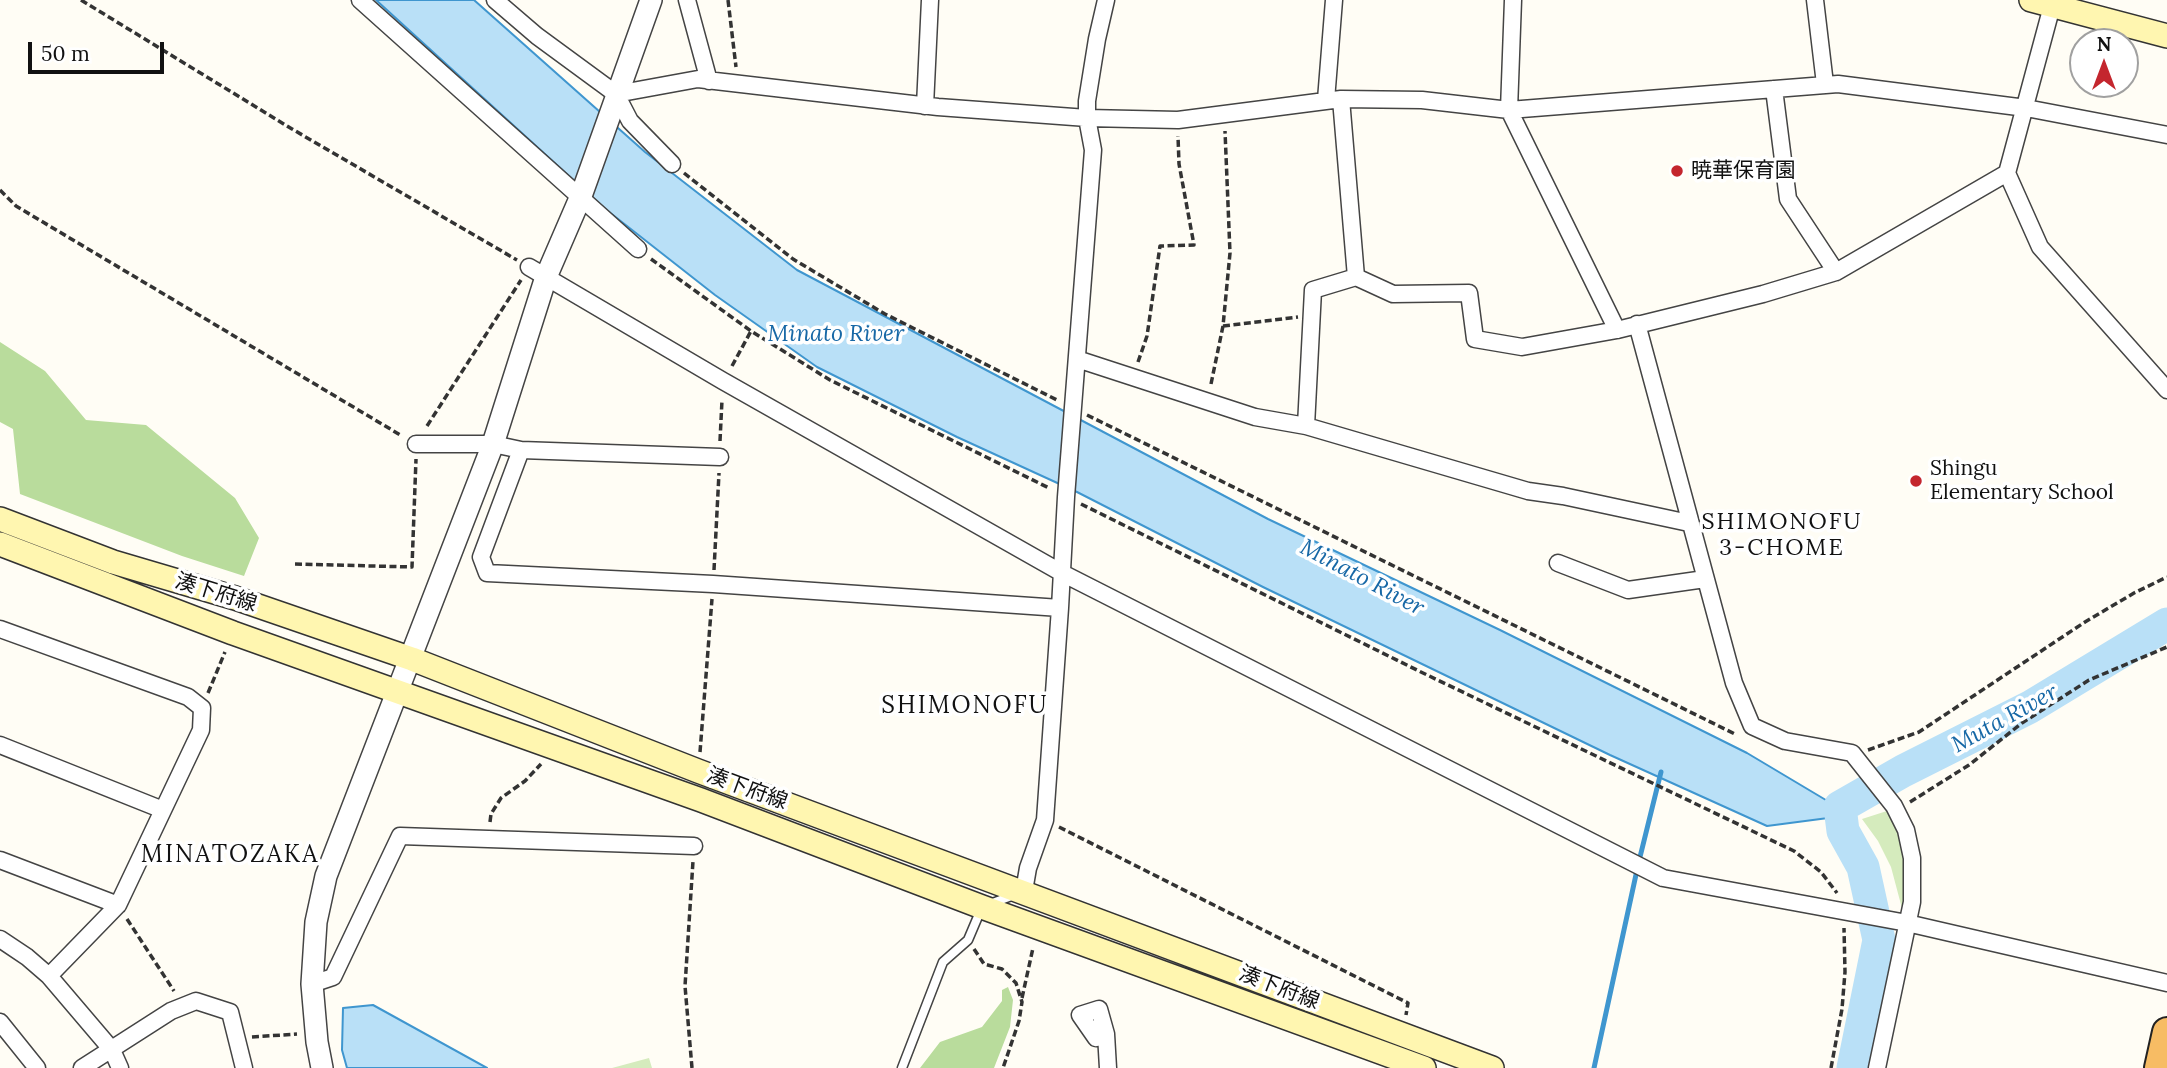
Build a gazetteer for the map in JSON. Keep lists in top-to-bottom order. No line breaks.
{"streets":{"main road":["湊下府線"]},"districts":["SHIMONOFU 3-CHOME","SHIMONOFU","MINATOZAKA"],"water":["Minato River","Muta River"],"places":["暁華保育園","Shingu Elementary School"],"scale_bar":"50 m","north":"top"}
